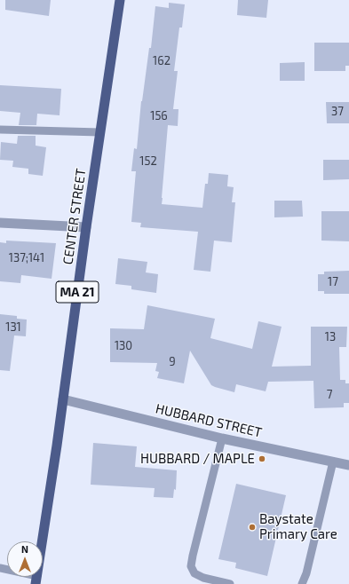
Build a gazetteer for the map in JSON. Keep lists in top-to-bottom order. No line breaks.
{"streets":{"main road":["CENTER STREET","MA 21"],"street":["HUBBARD STREET"]},"crossings":[["CENTER STREET","HUBBARD STREET"]],"places":["HUBBARD / MAPLE","Baystate Primary Care"],"house_numbers":["162","37","156","152","137;141","17","131","13","130","9","7"],"north":"top"}
